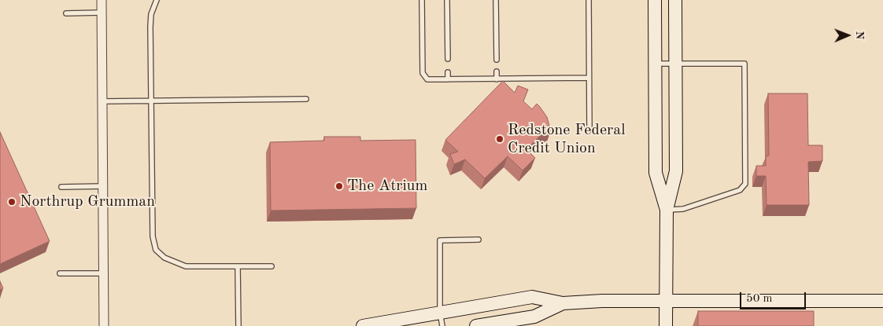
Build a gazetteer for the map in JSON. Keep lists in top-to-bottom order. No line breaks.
{"places":["Redstone Federal Credit Union","The Atrium","Northrup Grumman"],"scale_bar":"50 m","north":"right"}
